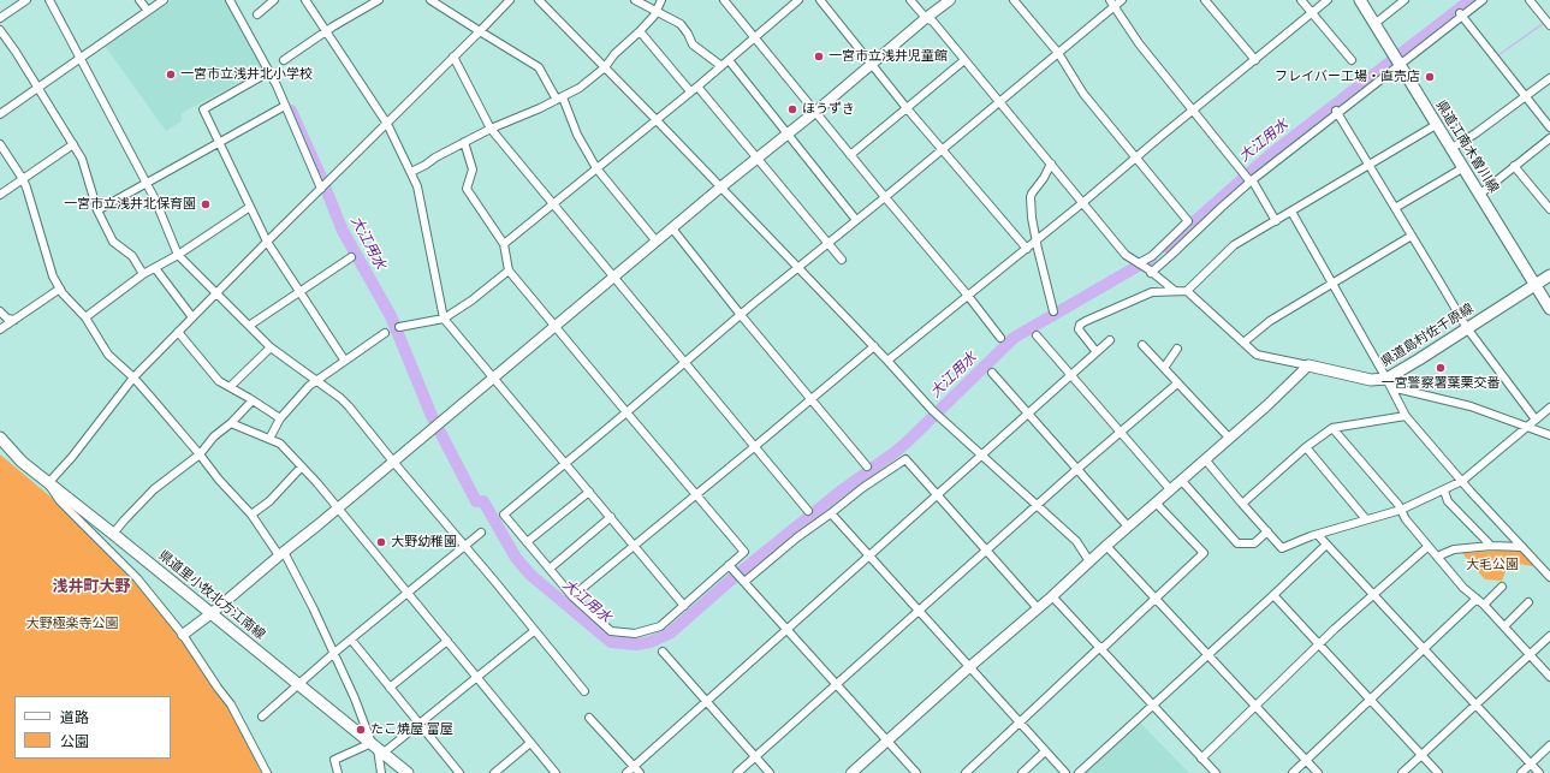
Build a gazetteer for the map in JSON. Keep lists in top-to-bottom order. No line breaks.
{"streets":{"main road":["県道江南木曽川線","県道島村佐千原線","県道里小牧北方江南線"]},"crossings":[["県道江南木曽川線","県道島村佐千原線"]],"districts":["浅井町大野"],"water":["大江用水"],"parks":["大毛公園","大野極楽寺公園"],"places":["一宮市立浅井児童館","一宮市立浅井北小学校","フレイバー工場・直売店","ほうずき","一宮市立浅井北保育園","一宮警察署葉栗交番","大野幼稚園","たこ焼屋 富屋"],"legend":["道路","公園"]}
